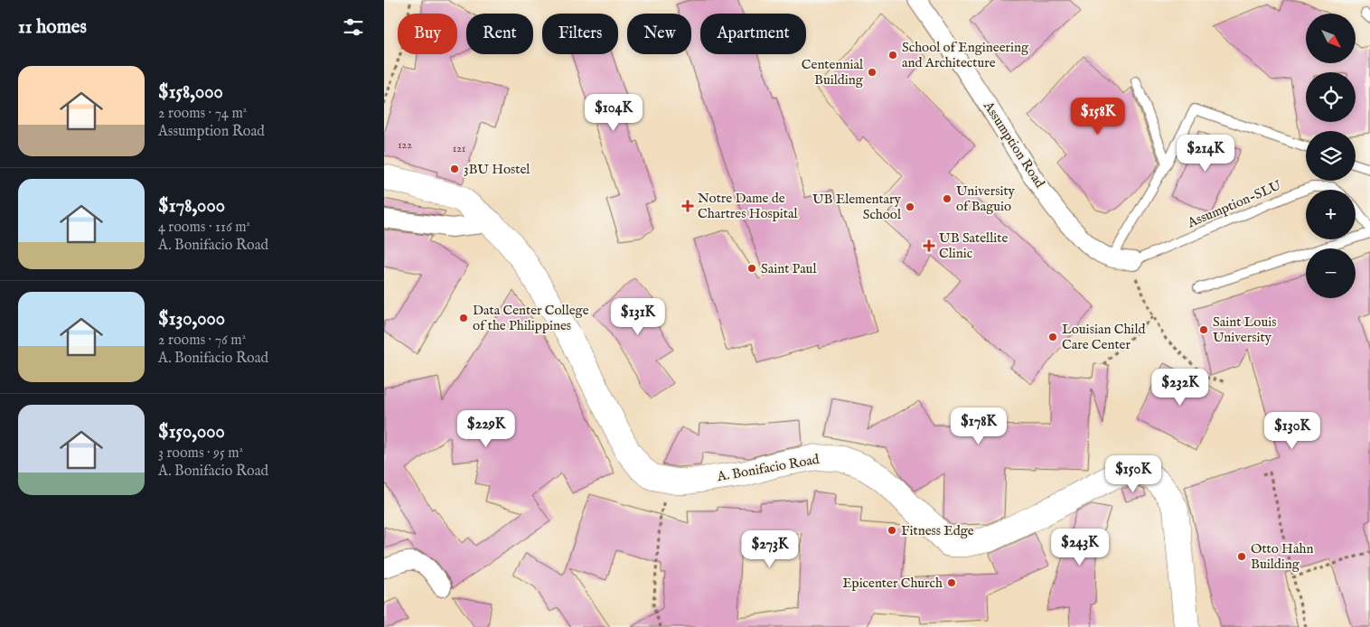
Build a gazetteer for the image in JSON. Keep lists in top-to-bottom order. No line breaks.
{"streets":{"main road":["A. Bonifacio Road"],"street":["Assumption Road"],"lane":["Assumption-SLU"]},"places":{"other":["School of Engineering and Architecture","Centennial Building","3BU Hostel","University of Baguio","UB Elementary School","Saint Paul","Data Center College of the Philippines","Saint Louis University","Louisian Child Care Center","Fitness Edge","Otto Hahn Building","Epicenter Church"],"health":["Notre Dame de Chartres Hospital","UB Satellite Clinic"]},"house_numbers":["122","121"],"north":"bottom right","page":{"heading":"11 homes","map_buttons":["+","−"],"chip":["Buy","Rent","Filters","New","Apartment"],"list":[{"name":"$158,000","note":"2 rooms · 74 m² · Assumption Road"},{"name":"$178,000","note":"4 rooms · 116 m² · A. Bonifacio Road"},{"name":"$130,000","note":"2 rooms · 76 m² · A. Bonifacio Road"},{"name":"$150,000","note":"3 rooms · 95 m² · A. Bonifacio Road"}],"price":["$104K","$158K","$214K","$131K","$232K","$178K","$229K","$130K","$150K","$243K","$273K"]}}
